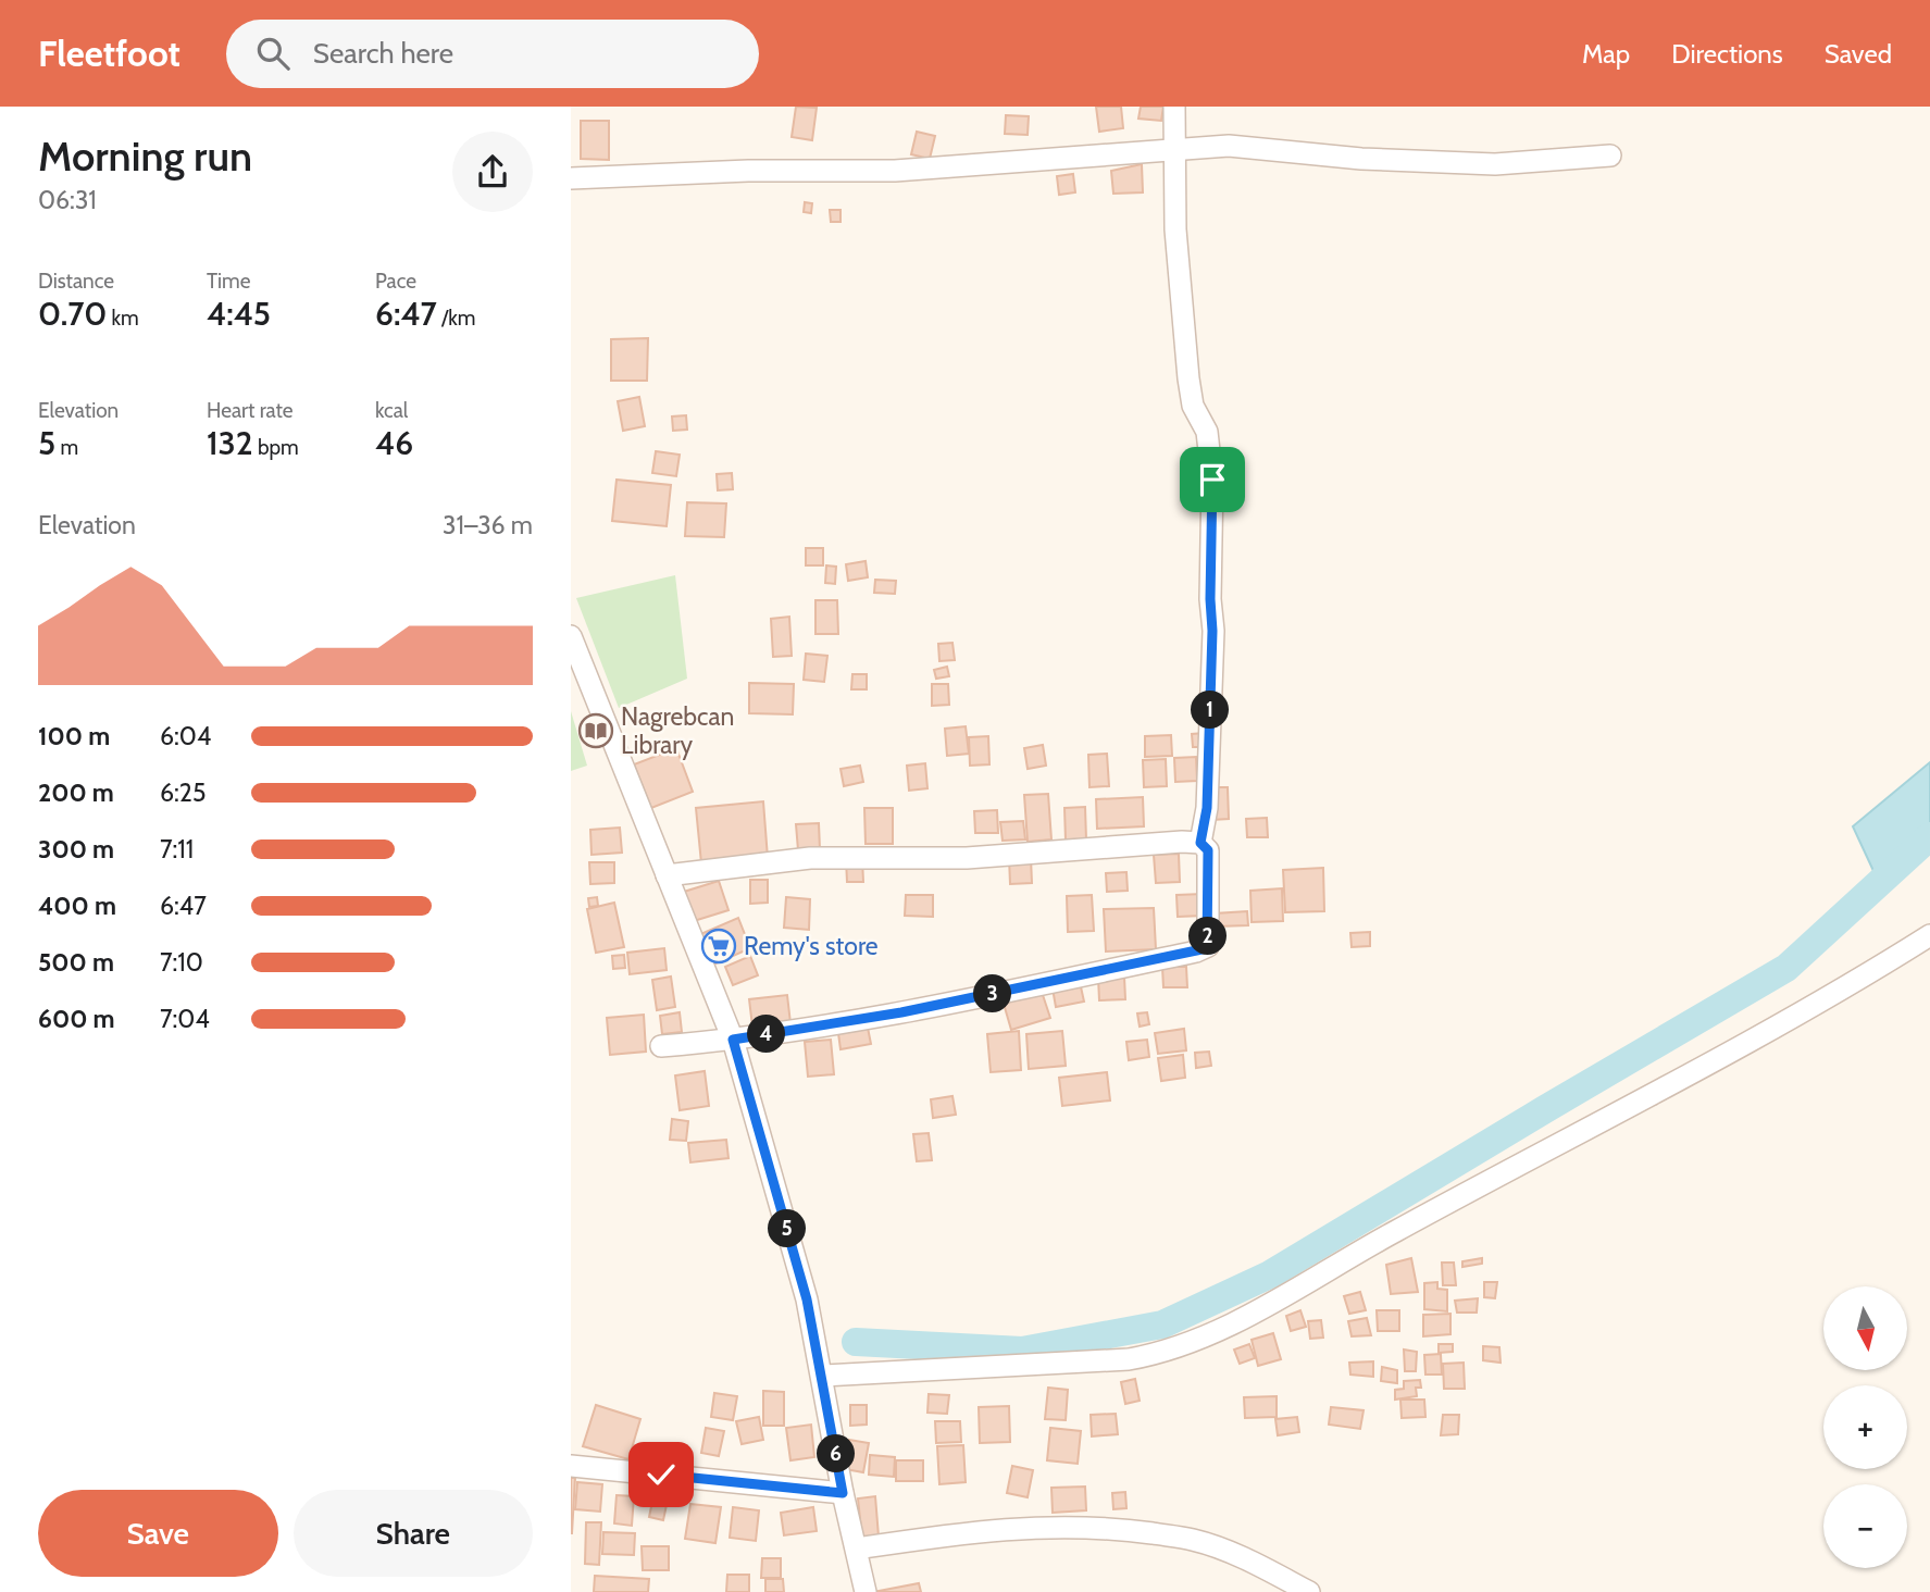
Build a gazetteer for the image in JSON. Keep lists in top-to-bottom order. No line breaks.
{"places":{"library":["Nagrebcan Library"],"supermarket":["Remy's store"]},"north":"bottom","page":{"header":"Fleetfoot","search":"Search here","nav":["Map","Directions","Saved"],"heading":["Morning run","06:31"],"stats":[["Distance","0.70 km"],["Time","4:45"],["Pace","6:47 /km"],["Elevation","5 m"],["Heart rate","132 bpm"],["kcal","46"]],"chart":["Elevation","31–36 m"],"pins":["1","2","3","4","5","6"],"list":[{"name":"100 m","note":"6:04"},{"name":"200 m","note":"6:25"},{"name":"300 m","note":"7:11"},{"name":"400 m","note":"6:47"},{"name":"500 m","note":"7:10"},{"name":"600 m","note":"7:04"}],"map_buttons":["+","−"],"buttons":["Save","Share"]}}
